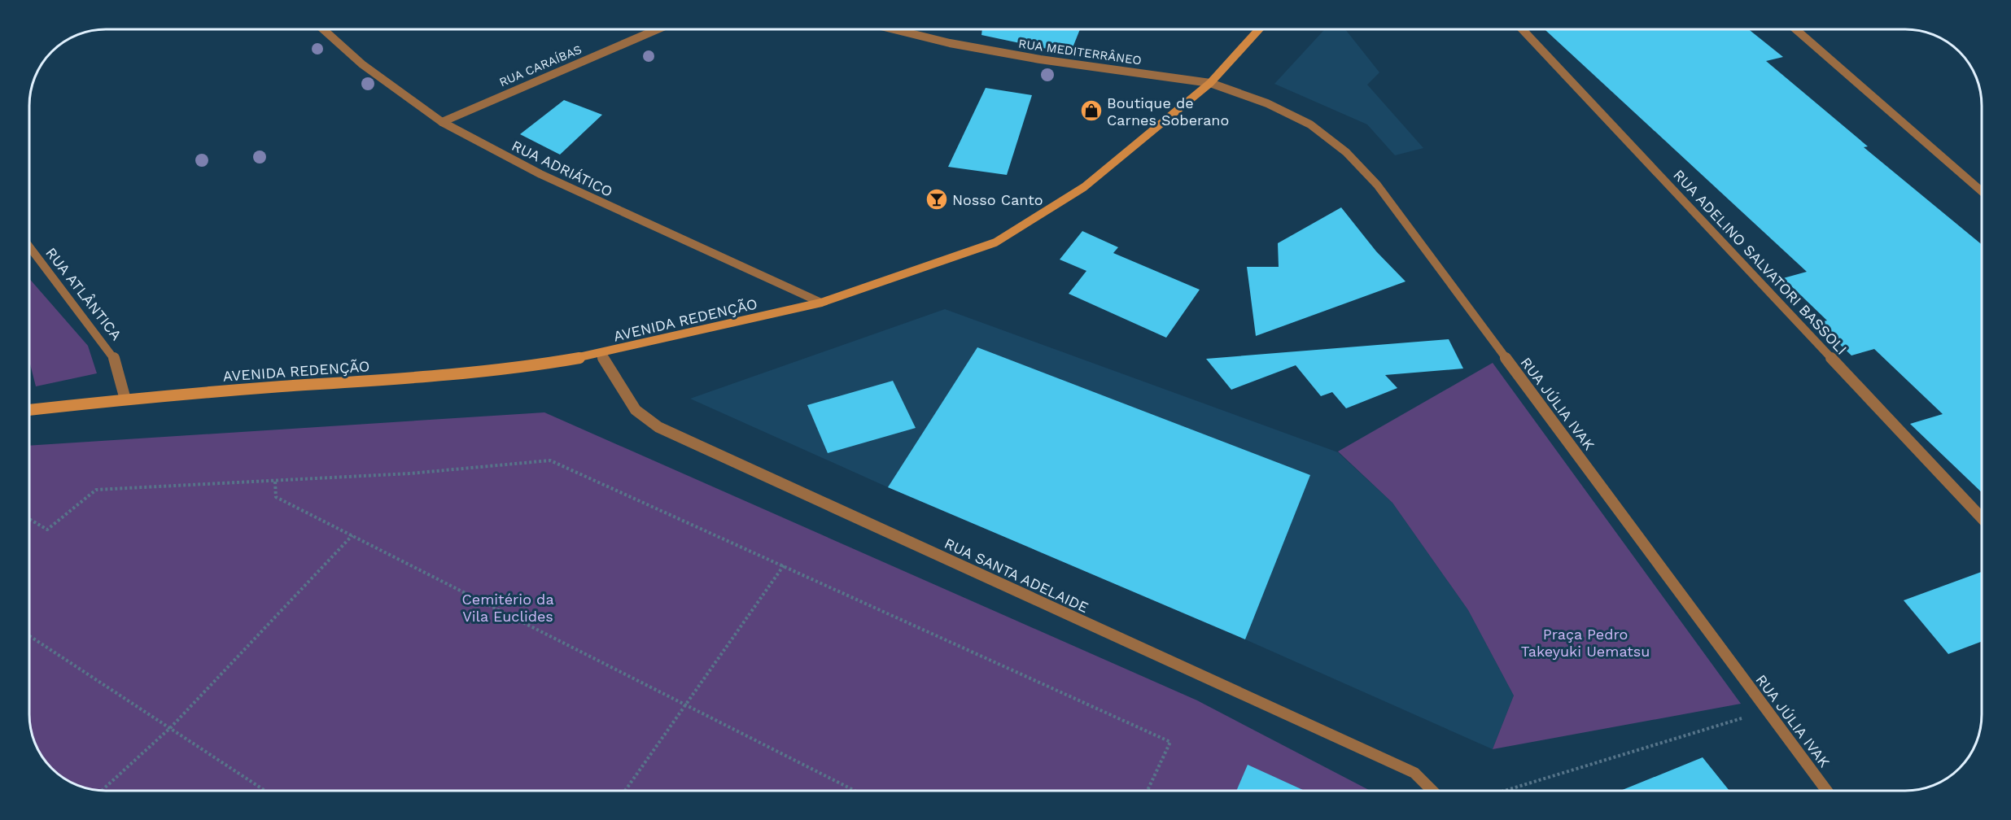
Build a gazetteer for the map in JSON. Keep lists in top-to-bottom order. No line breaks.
{"streets":{"street":["RUA MEDITERRÂNEO","RUA CARAÍBAS","RUA ADRIÁTICO","RUA ADELINO SALVATORI BASSOLI","RUA ATLÂNTICA","AVENIDA REDENÇÃO","RUA JÚLIA IVAK","RUA SANTA ADELAIDE"]},"crossings":[["RUA MEDITERRÂNEO","AVENIDA REDENÇÃO"],["RUA MEDITERRÂNEO","RUA JÚLIA IVAK"],["RUA CARAÍBAS","RUA ADRIÁTICO"],["RUA ADRIÁTICO","AVENIDA REDENÇÃO"],["RUA ATLÂNTICA","AVENIDA REDENÇÃO"],["AVENIDA REDENÇÃO","RUA JÚLIA IVAK"],["AVENIDA REDENÇÃO","RUA SANTA ADELAIDE"]],"parks":["Cemitério da Vila Euclides","Praça Pedro Takeyuki Uematsu"],"places":{"shop":["Boutique de Carnes Soberano"],"bar":["Nosso Canto"]}}
